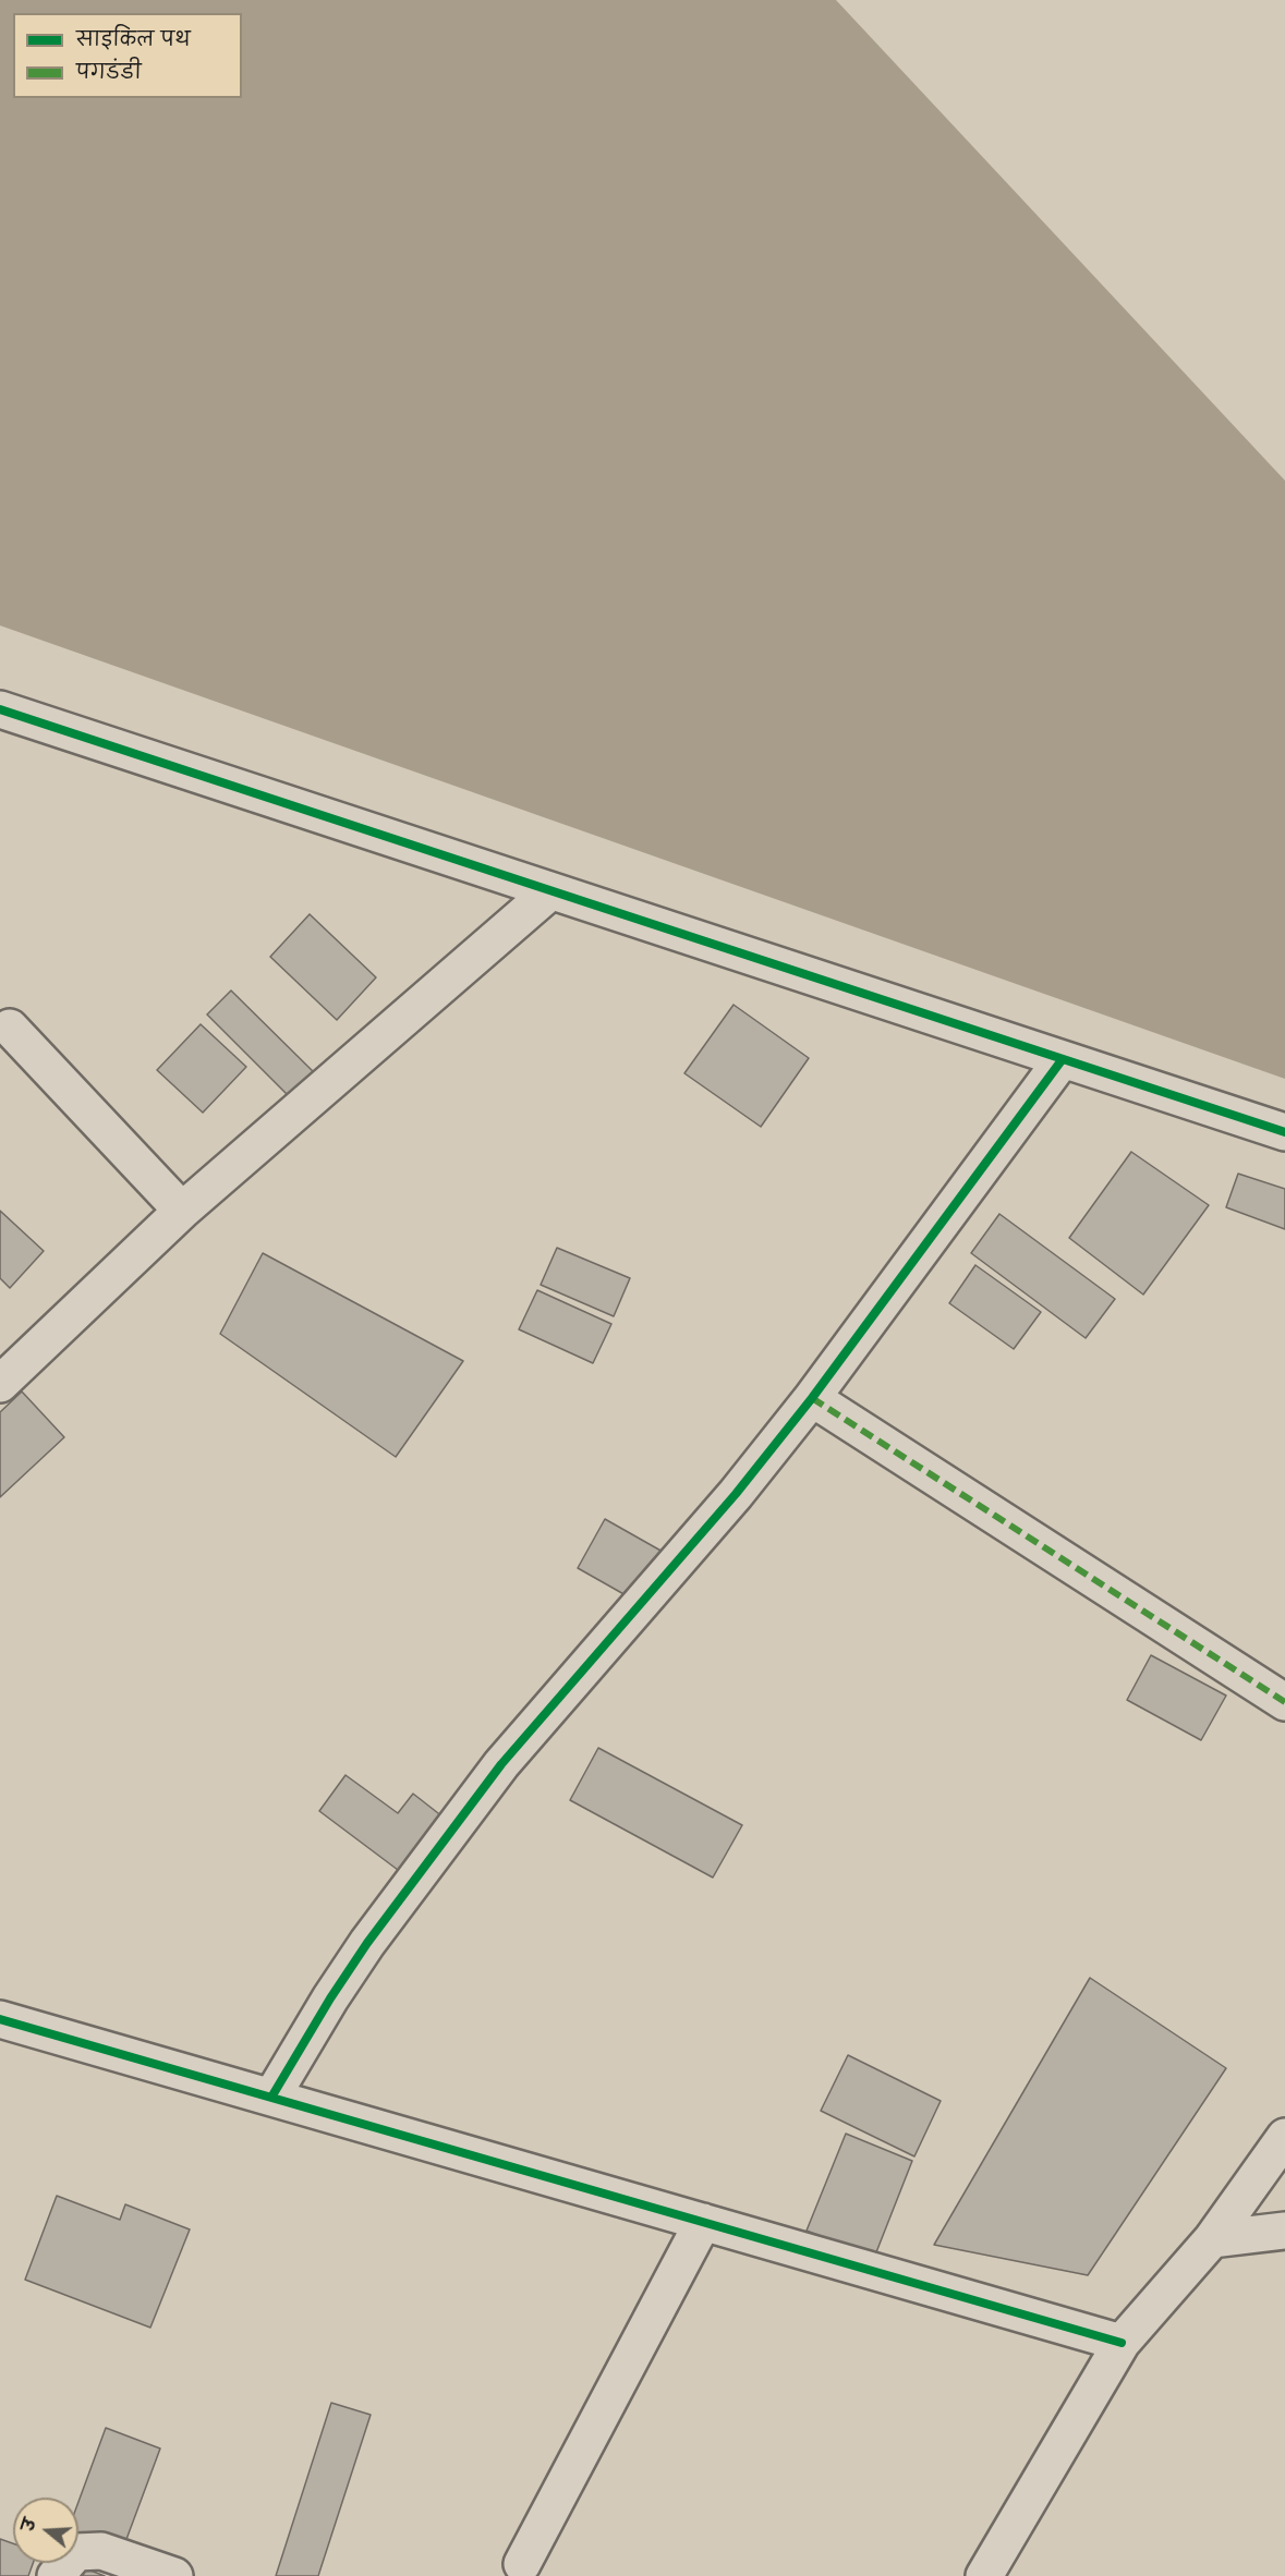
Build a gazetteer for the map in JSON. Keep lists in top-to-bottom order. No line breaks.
{"legend":["साइकिल पथ","पगडंडी"],"north":"left"}
